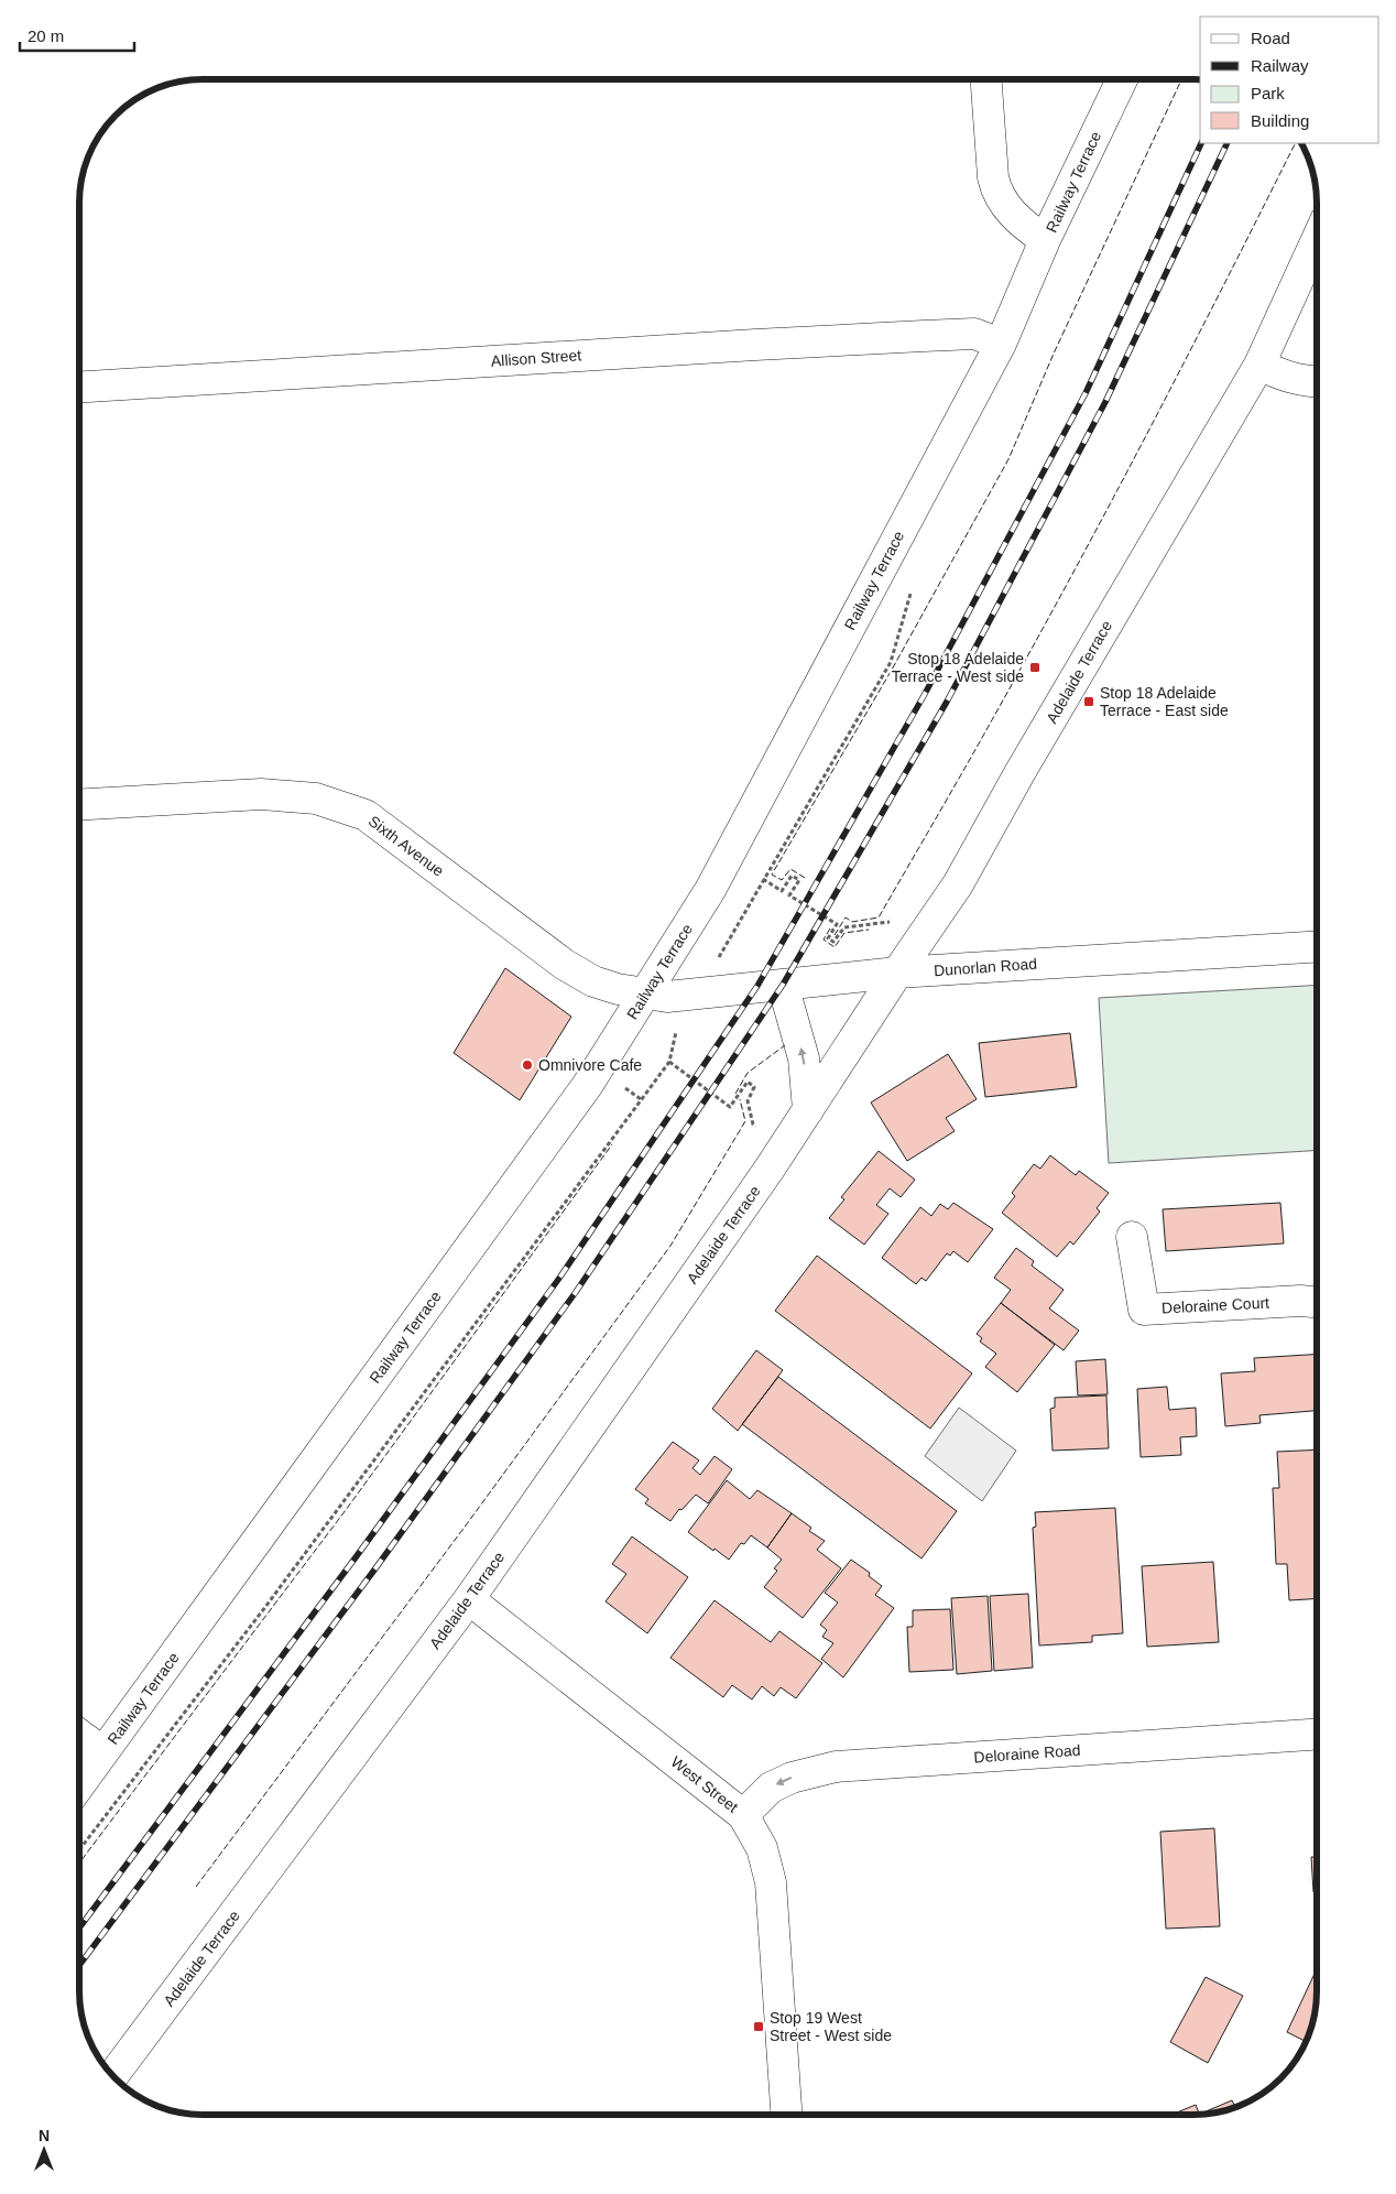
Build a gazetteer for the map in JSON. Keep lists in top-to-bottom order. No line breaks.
{"streets":{"street":["Railway Terrace","Allison Street","Adelaide Terrace","Sixth Avenue","Dunorlan Road","Deloraine Court","Deloraine Road","West Street"]},"crossings":[["Railway Terrace","Allison Street"],["Railway Terrace","Sixth Avenue"],["Railway Terrace","Dunorlan Road"],["Adelaide Terrace","Dunorlan Road"],["Adelaide Terrace","West Street"],["Sixth Avenue","Dunorlan Road"],["Deloraine Road","West Street"]],"one_way":["Deloraine Road"],"places":{"transit":["Stop 18 Adelaide Terrace - West side","Stop 18 Adelaide Terrace - East side","Stop 19 West Street - West side"],"other":["Omnivore Cafe"]},"legend":["Road","Railway","Park","Building"],"scale_bar":"20 m","north":"top"}
